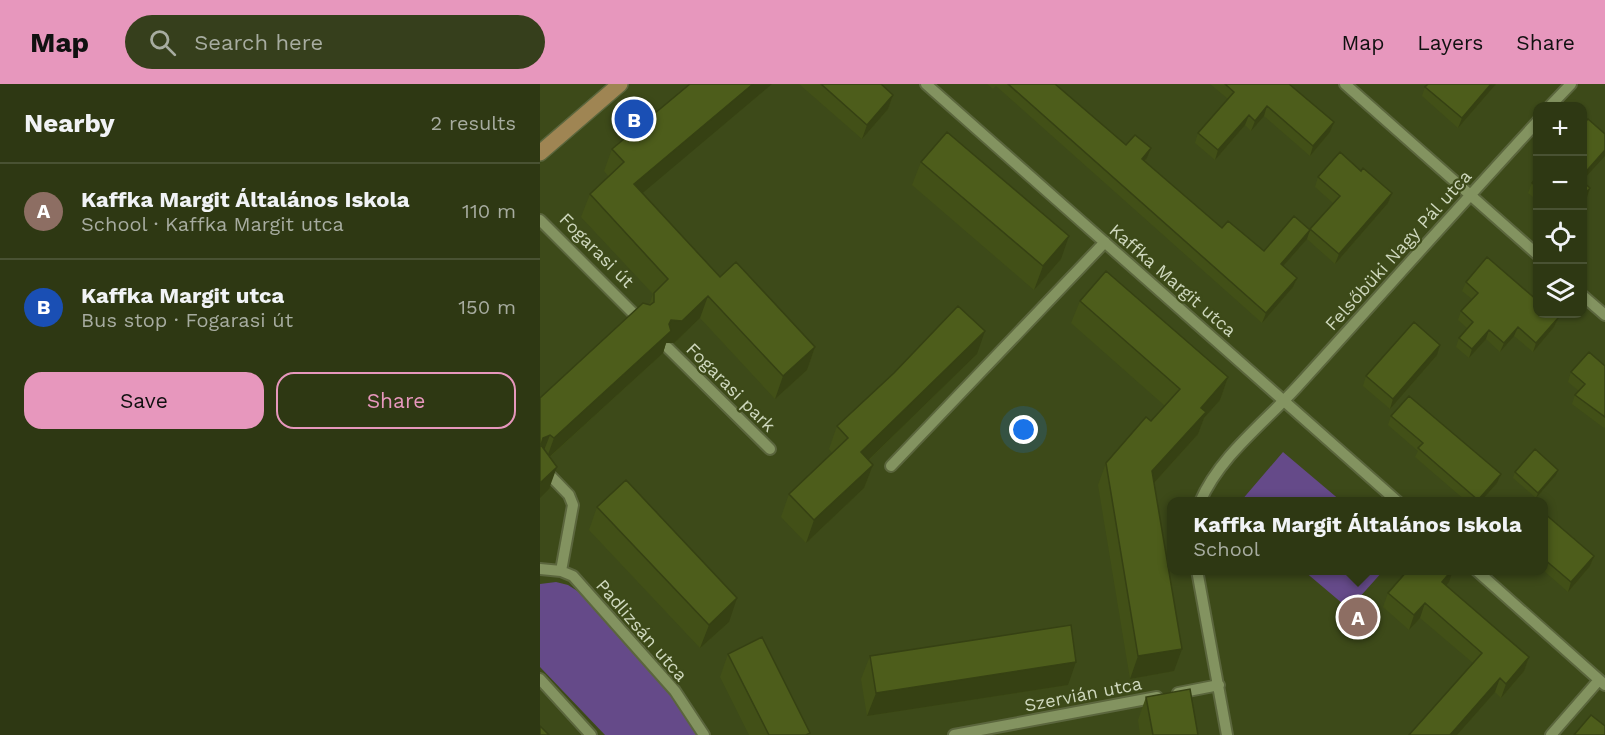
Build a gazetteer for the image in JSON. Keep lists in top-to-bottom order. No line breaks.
{"streets":{"street":["Fogarasi út","Felsőbüki Nagy Pál utca","Kaffka Margit utca","Fogarasi park","Padlizsán utca","Szervián utca"]},"crossings":[["Felsőbüki Nagy Pál utca","Kaffka Margit utca"]],"page":{"header":"Map","search":"Search here","nav":["Map","Layers","Share"],"heading":["Nearby","2 results"],"pins":["B","A"],"map_buttons":["+","−"],"list":[{"mark":"A","name":"Kaffka Margit Általános Iskola","note":"School · Kaffka Margit utca","value":"110 m"},{"mark":"B","name":"Kaffka Margit utca","note":"Bus stop · Fogarasi út","value":"150 m"}],"buttons":["Save","Share"],"popup":["Kaffka Margit Általános Iskola","School"]}}
